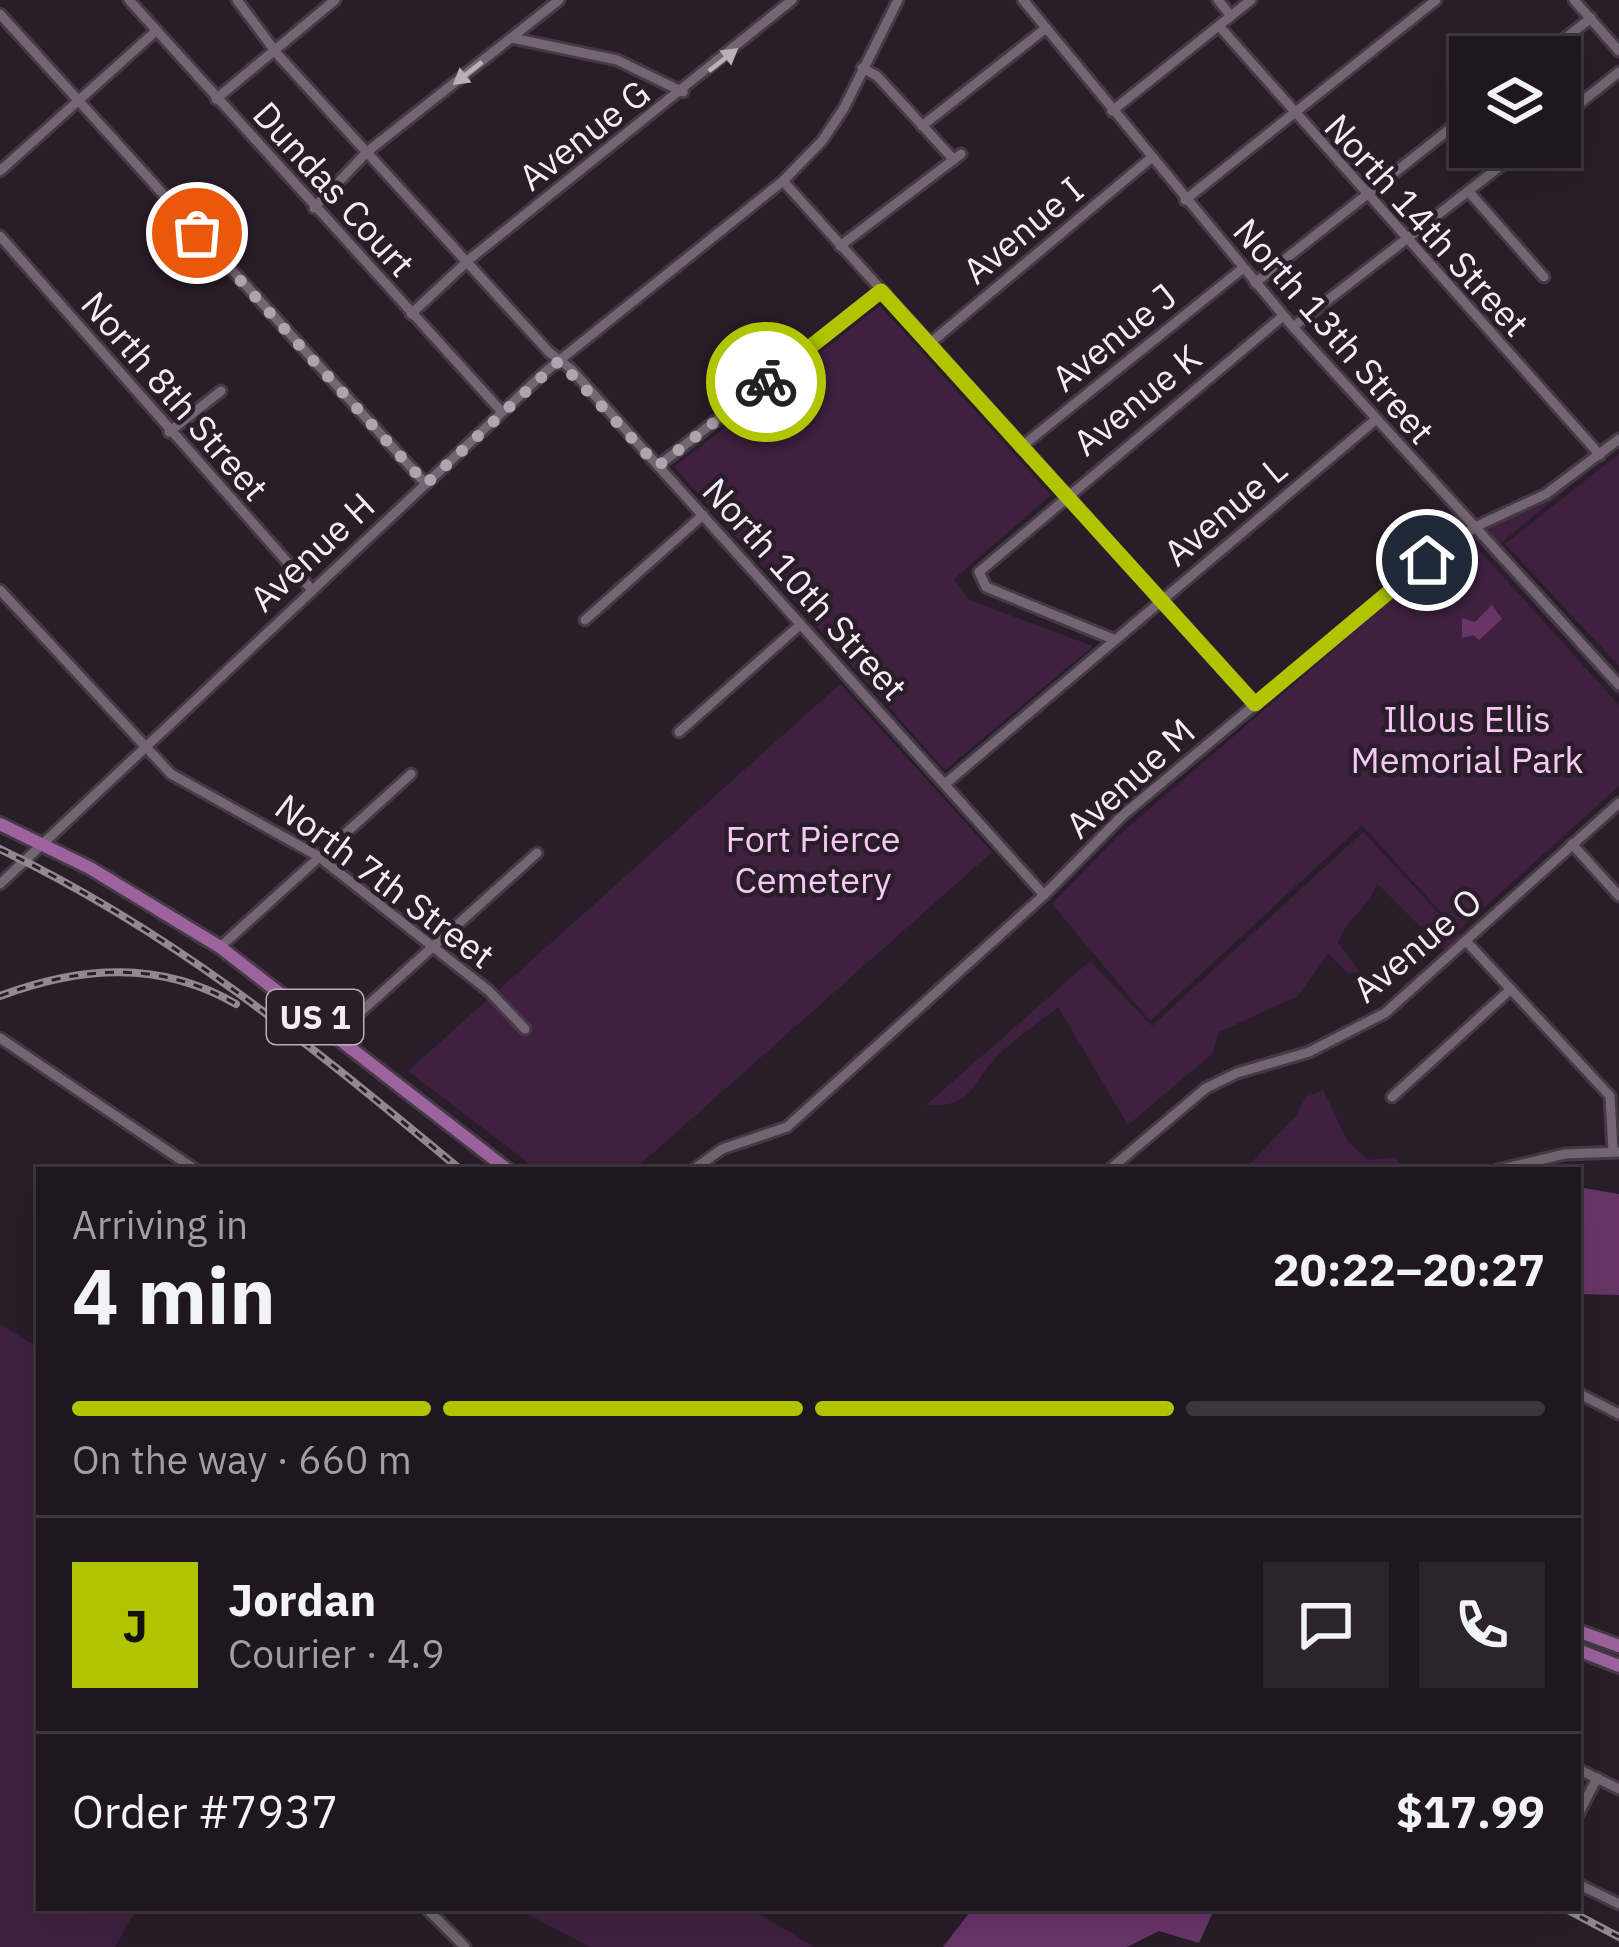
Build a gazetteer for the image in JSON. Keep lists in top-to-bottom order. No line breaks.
{"streets":{"main road":["US 1"],"street":["Avenue G","Dundas Court","North 14th Street","Avenue I","North 13th Street","Avenue J","North 8th Street","Avenue K","Avenue L","Avenue H","North 10th Street","Avenue M","North 7th Street","Avenue O"]},"crossings":[["Avenue G","Dundas Court"],["Avenue G","North 10th Street"],["Dundas Court","Avenue H"],["North 14th Street","Avenue M"],["Avenue I","North 13th Street"],["North 13th Street","Avenue J"],["North 13th Street","Avenue K"],["North 13th Street","Avenue L"],["North 13th Street","Avenue M"],["North 8th Street","Avenue H"],["Avenue K","Avenue L"],["Avenue L","North 10th Street"],["Avenue H","North 10th Street"],["Avenue H","North 7th Street"],["Avenue H","US 1"],["North 10th Street","Avenue M"]],"parks":["Illous Ellis Memorial Park","Fort Pierce Cemetery"],"page":{"heading":["4 min","Arriving in","20:22–20:27"],"panel":["Jordan","Courier · 4.9","Order #7937","$17.99"],"bar":"On the way · 660 m","round":"J"}}
